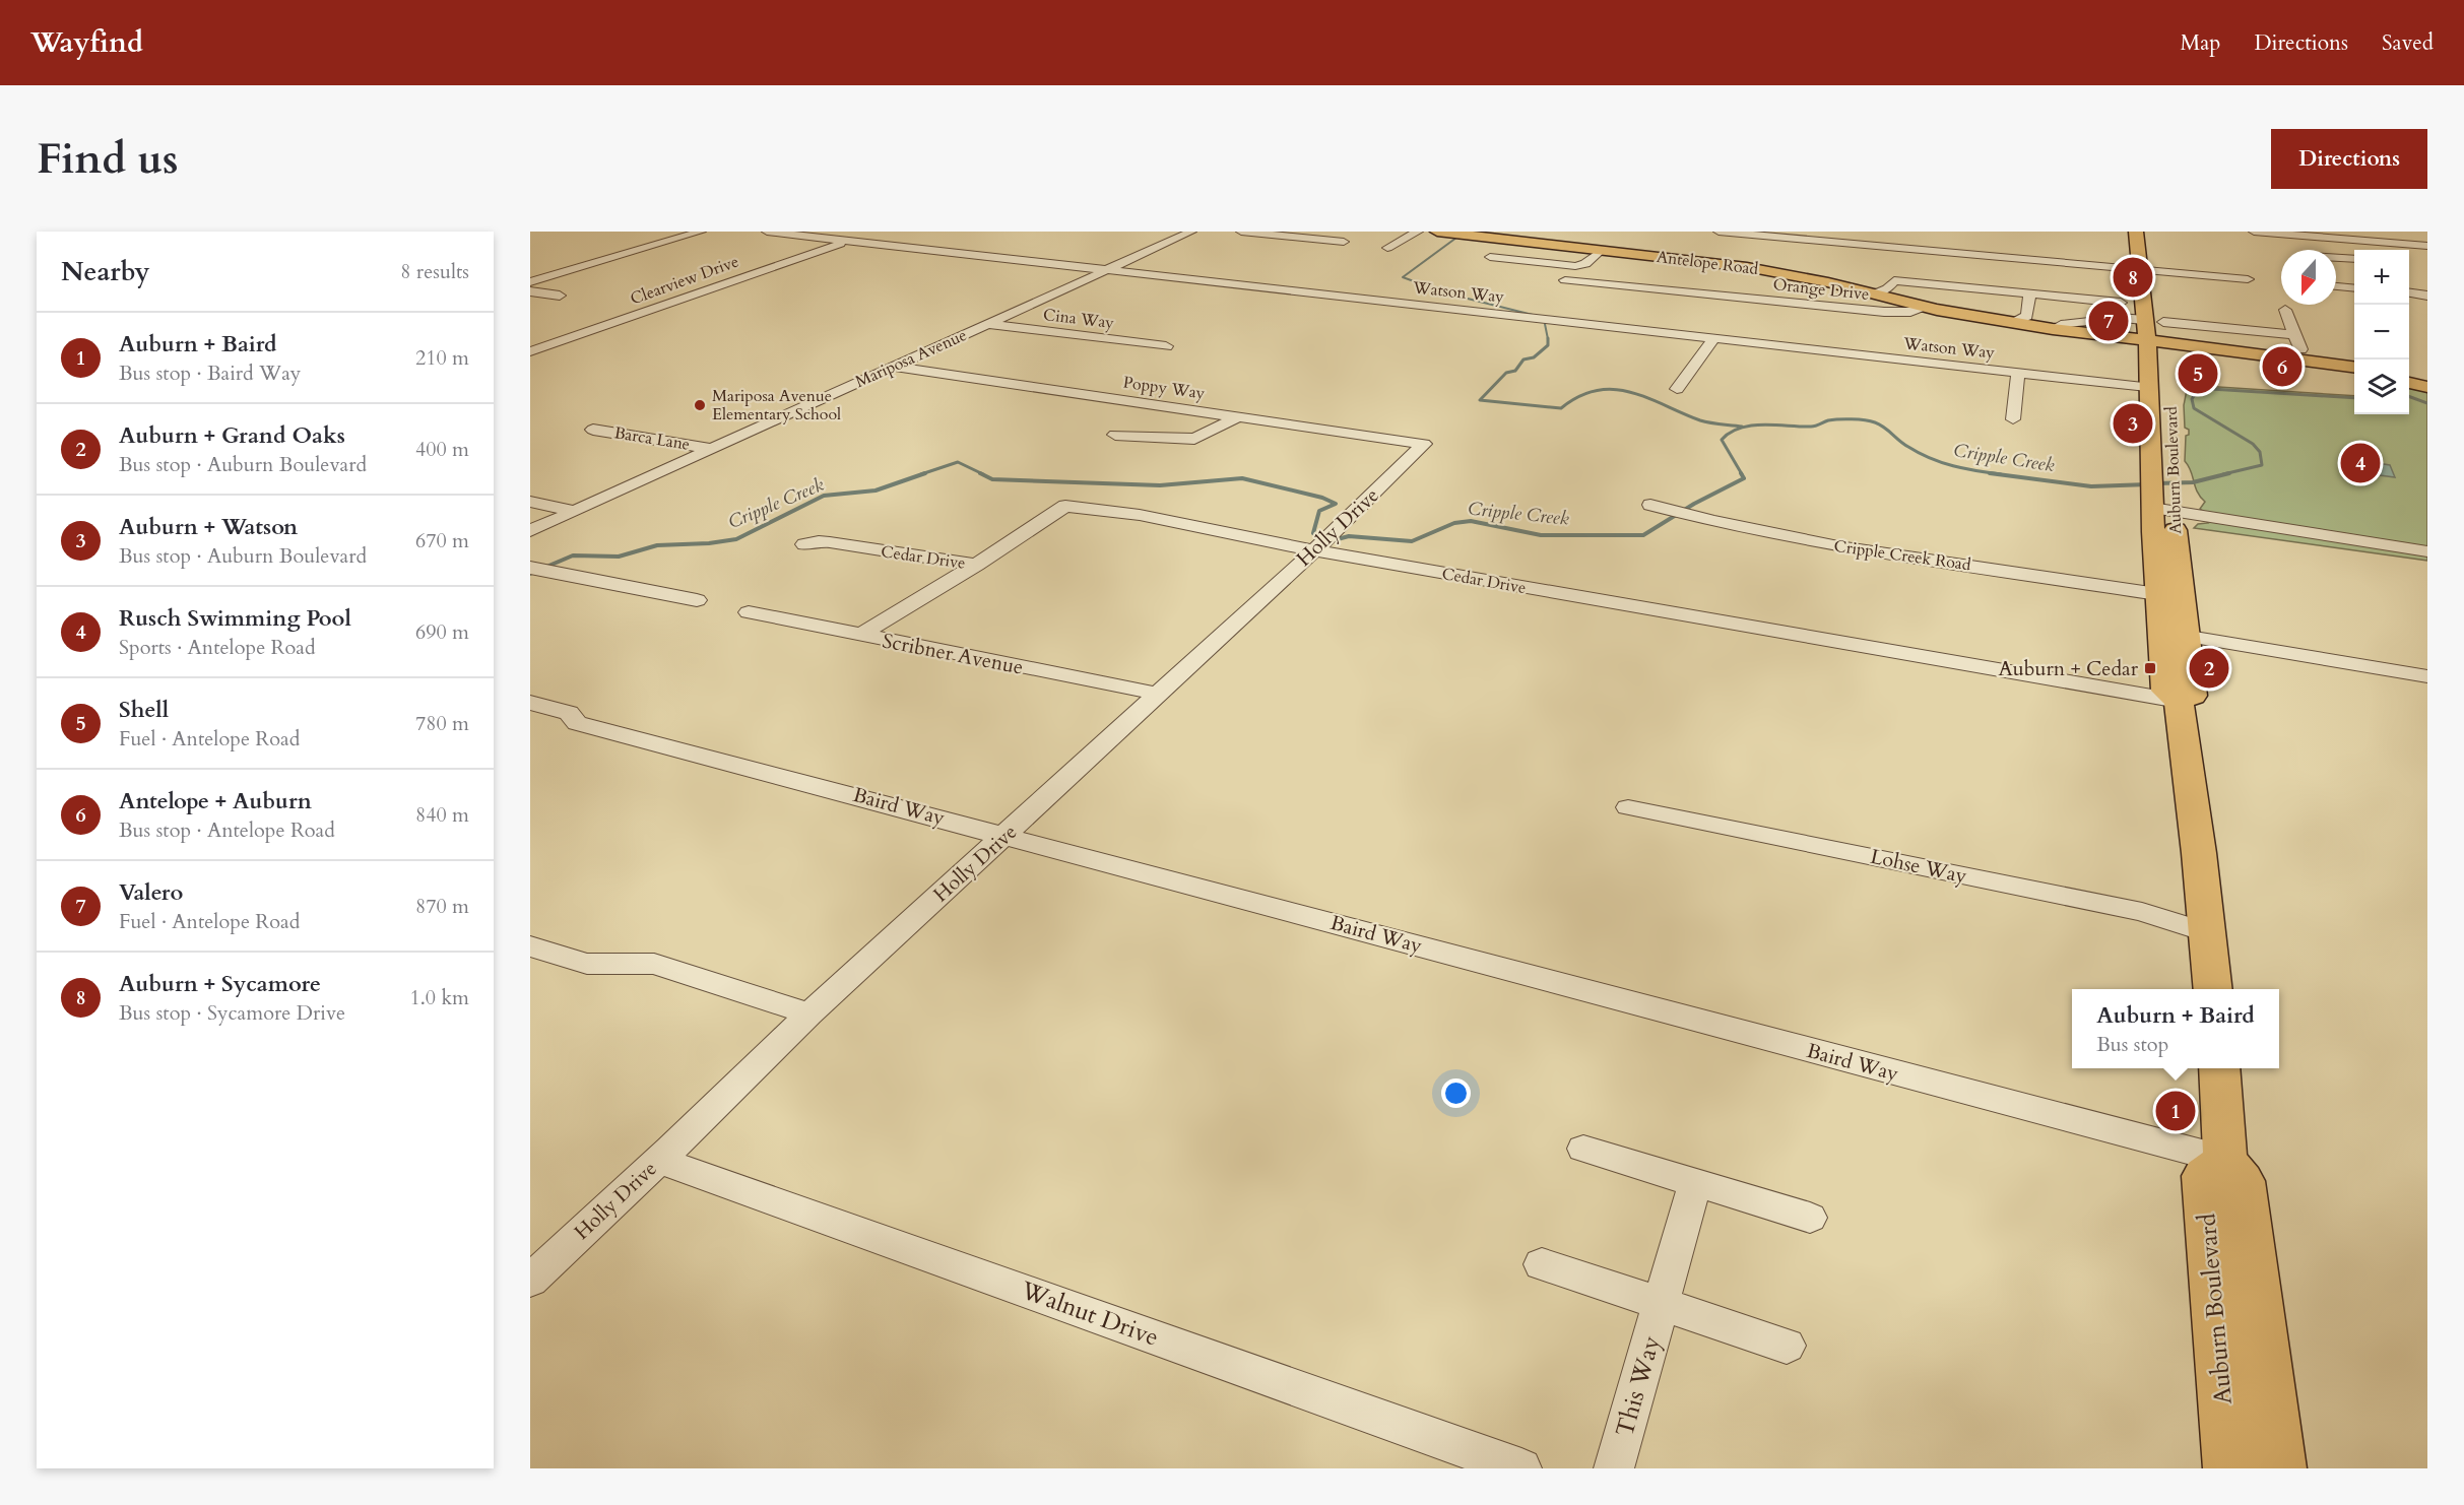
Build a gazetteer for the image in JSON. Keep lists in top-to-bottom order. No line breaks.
{"streets":{"main road":["Antelope Road","Auburn Boulevard"],"street":["Clearview Drive","Orange Drive","Watson Way","Cina Way","Mariposa Avenue","Poppy Way","Barca Lane","Holly Drive","Cripple Creek Road","Cedar Drive","Scribner Avenue","Baird Way","Lohse Way","Walnut Drive","This Way"]},"crossings":[["Antelope Road","Orange Drive"],["Antelope Road","Auburn Boulevard"],["Clearview Drive","Watson Way"],["Watson Way","Mariposa Avenue"],["Watson Way","Auburn Boulevard"],["Cina Way","Mariposa Avenue"],["Mariposa Avenue","Poppy Way"],["Mariposa Avenue","Barca Lane"],["Poppy Way","Holly Drive"],["Auburn Boulevard","Cripple Creek Road"],["Auburn Boulevard","Cedar Drive"],["Auburn Boulevard","Baird Way"],["Auburn Boulevard","Lohse Way"],["Holly Drive","Cedar Drive"],["Holly Drive","Scribner Avenue"],["Holly Drive","Baird Way"],["Holly Drive","Walnut Drive"]],"water":["Cripple Creek"],"places":{"other":["Mariposa Avenue Elementary School"],"transit":["Auburn + Cedar"]},"north":"bottom","page":{"header":"Wayfind","nav":["Map","Directions","Saved"],"buttons":"Directions","title":"Find us","heading":["Nearby","8 results"],"map_buttons":["+","−"],"pins":["8","7","6","5","3","4","2","1"],"list":[{"mark":"1","name":"Auburn + Baird","note":"Bus stop · Baird Way","value":"210 m"},{"mark":"2","name":"Auburn + Grand Oaks","note":"Bus stop · Auburn Boulevard","value":"400 m"},{"mark":"3","name":"Auburn + Watson","note":"Bus stop · Auburn Boulevard","value":"670 m"},{"mark":"4","name":"Rusch Swimming Pool","note":"Sports · Antelope Road","value":"690 m"},{"mark":"5","name":"Shell","note":"Fuel · Antelope Road","value":"780 m"},{"mark":"6","name":"Antelope + Auburn","note":"Bus stop · Antelope Road","value":"840 m"},{"mark":"7","name":"Valero","note":"Fuel · Antelope Road","value":"870 m"},{"mark":"8","name":"Auburn + Sycamore","note":"Bus stop · Sycamore Drive","value":"1.0 km"}],"popup":["Auburn + Baird","Bus stop"]}}
